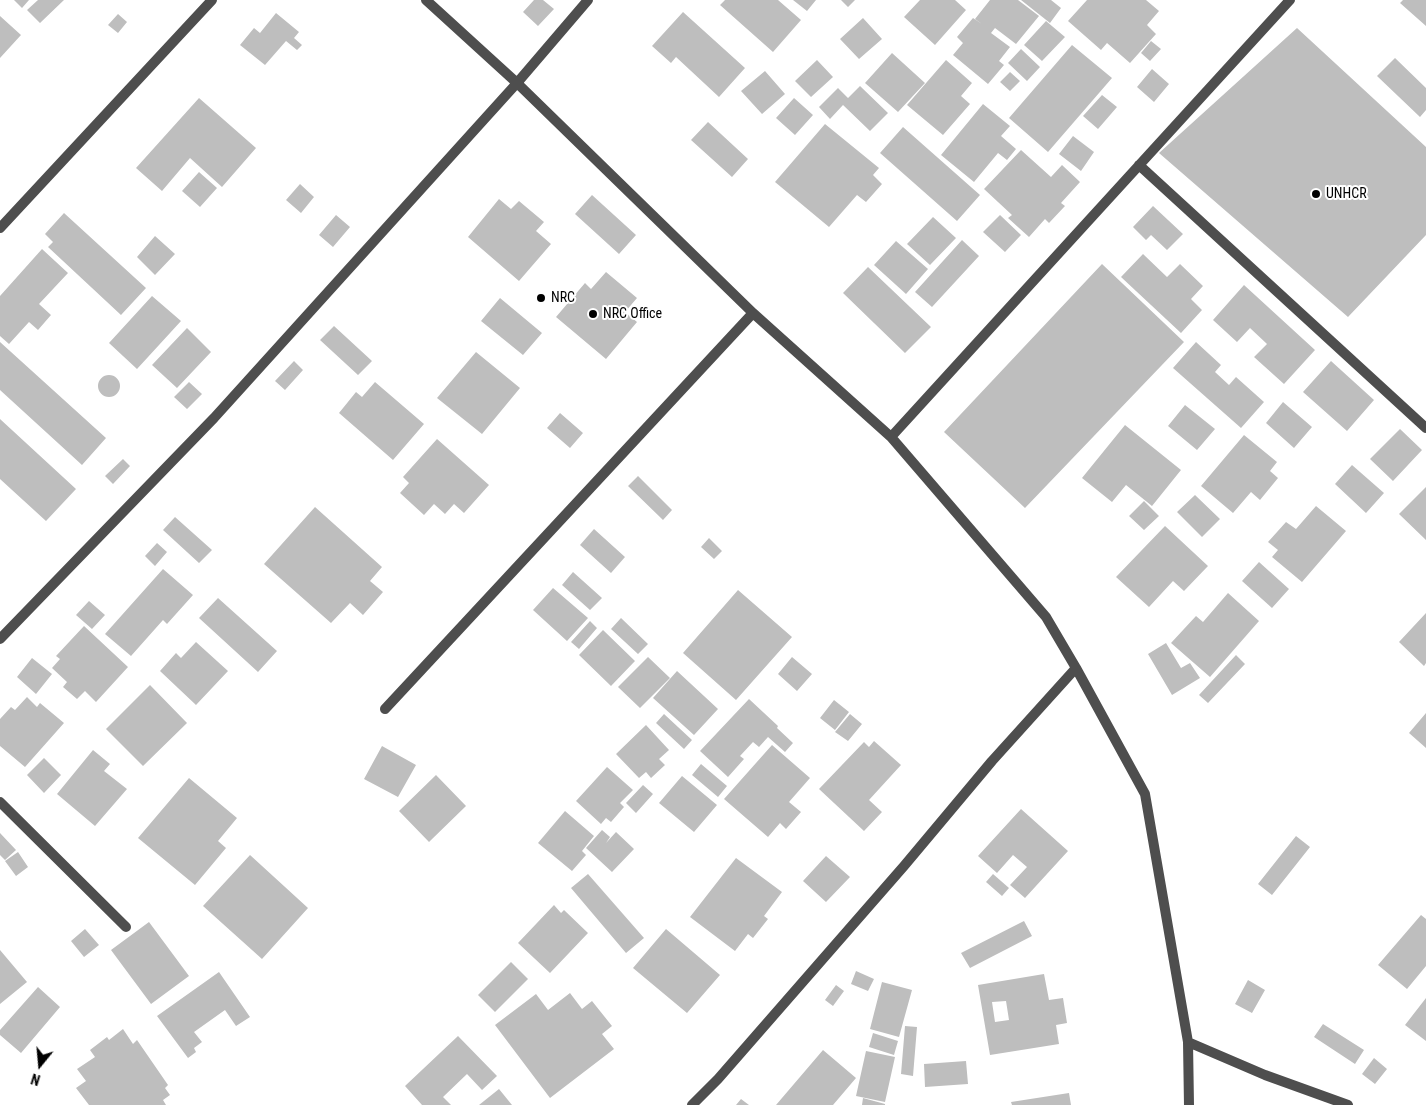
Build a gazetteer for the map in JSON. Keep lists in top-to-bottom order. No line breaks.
{"places":["UNHCR","NRC","NRC Office"],"north":"bottom"}
